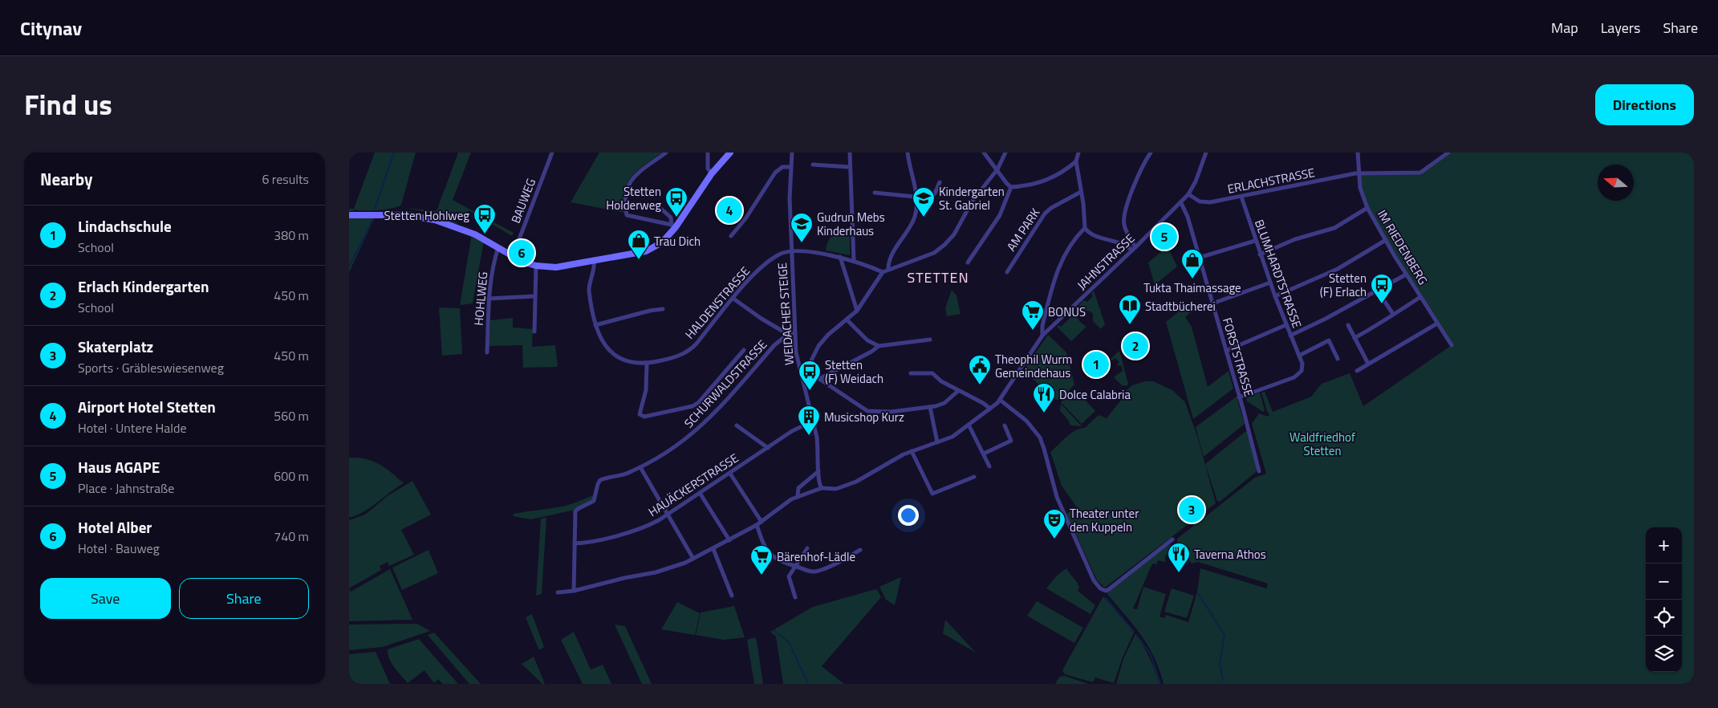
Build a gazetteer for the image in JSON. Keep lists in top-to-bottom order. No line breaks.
{"streets":{"street":["ERLACHSTRASSE","BAUWEG","AM PARK","IM RIEDENBERG","JAHNSTRASSE","BLUMHARDTSTRASSE","HOHLWEG","HALDENSTRASSE","WEIDACHER STEIGE","FORSTSTRASSE","SCHURWALDSTRASSE","HAUÄCKERSTRASSE"]},"crossings":[["ERLACHSTRASSE","IM RIEDENBERG"],["ERLACHSTRASSE","JAHNSTRASSE"],["ERLACHSTRASSE","BLUMHARDTSTRASSE"],["JAHNSTRASSE","WEIDACHER STEIGE"],["JAHNSTRASSE","FORSTSTRASSE"],["BLUMHARDTSTRASSE","FORSTSTRASSE"],["HALDENSTRASSE","WEIDACHER STEIGE"],["WEIDACHER STEIGE","SCHURWALDSTRASSE"],["WEIDACHER STEIGE","HAUÄCKERSTRASSE"],["SCHURWALDSTRASSE","HAUÄCKERSTRASSE"]],"districts":["STETTEN"],"parks":["Waldfriedhof Stetten"],"places":{"bus stop":["Stetten Holderweg","Stetten Hohlweg","Stetten (F) Erlach","Stetten (F) Weidach"],"school or university":["Kindergarten St. Gabriel","Gudrun Mebs Kinderhaus"],"shop":["Trau Dich","Tukta Thaimassage"],"library":["Stadtbücherei"],"supermarket":["BONUS","Bärenhof-Lädle"],"public building":["Theophil Wurm Gemeindehaus"],"restaurant":["Dolce Calabria","Taverna Athos"],"building":["Musicshop Kurz"],"theatre":["Theater unter den Kuppeln"]},"north":"left","page":{"header":"Citynav","nav":["Map","Layers","Share"],"title":"Find us","buttons":["Directions",["Save","Share"]],"heading":["Nearby","6 results"],"pins":["4","5","6","2","1","3"],"list":[{"mark":"1","name":"Lindachschule","note":"School","value":"380 m"},{"mark":"2","name":"Erlach Kindergarten","note":"School","value":"450 m"},{"mark":"3","name":"Skaterplatz","note":"Sports · Gräbleswiesenweg","value":"450 m"},{"mark":"4","name":"Airport Hotel Stetten","note":"Hotel · Untere Halde","value":"560 m"},{"mark":"5","name":"Haus AGAPE","note":"Place · Jahnstraße","value":"600 m"},{"mark":"6","name":"Hotel Alber","note":"Hotel · Bauweg","value":"740 m"}],"map_buttons":["+","−"]}}
